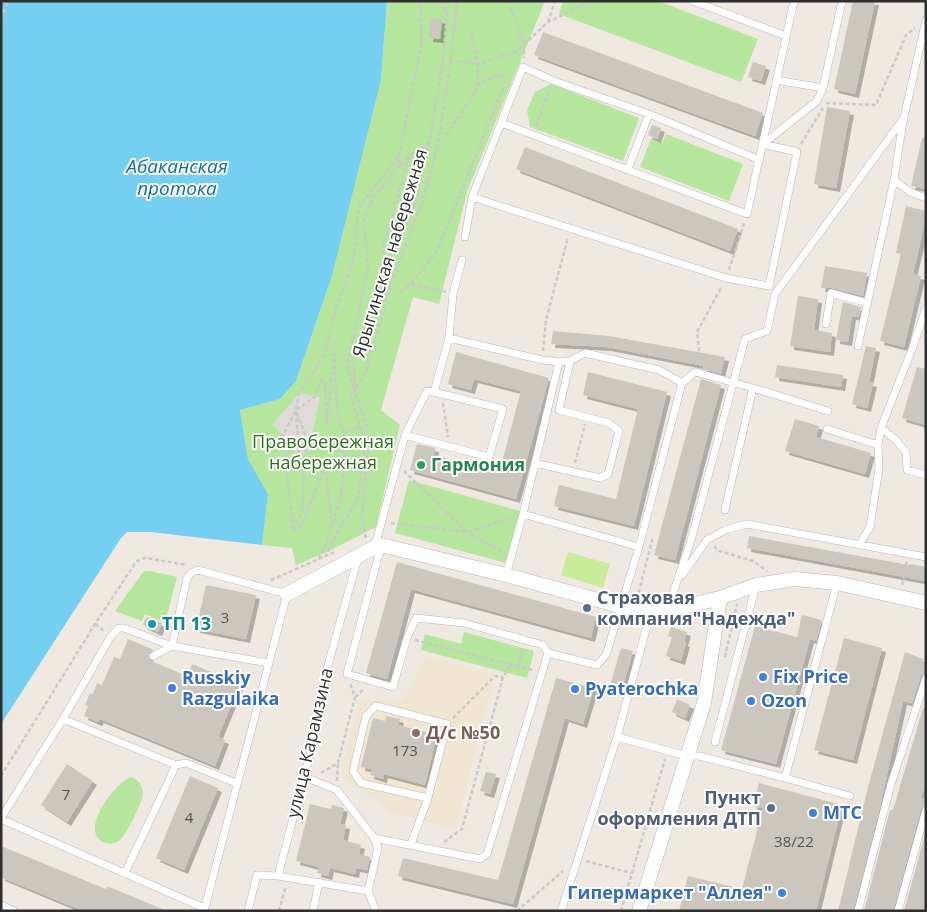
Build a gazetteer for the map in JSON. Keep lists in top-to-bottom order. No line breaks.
{"streets":{"lane":["улица Карамзина"],"path":["Ярыгинская набережная"]},"water":["Абаканская протока"],"parks":["Правобережная набережная"],"places":["Гармония","Страховая компания\"Надежда\"","ТП 13","Fix Price","Russkiy Razgulaika","Pyaterochka","Ozon","Д/с №50","Пункт оформления ДТП","МТС","Гипермаркет \"Аллея\""],"house_numbers":["3","173","7","4","38/22"]}
